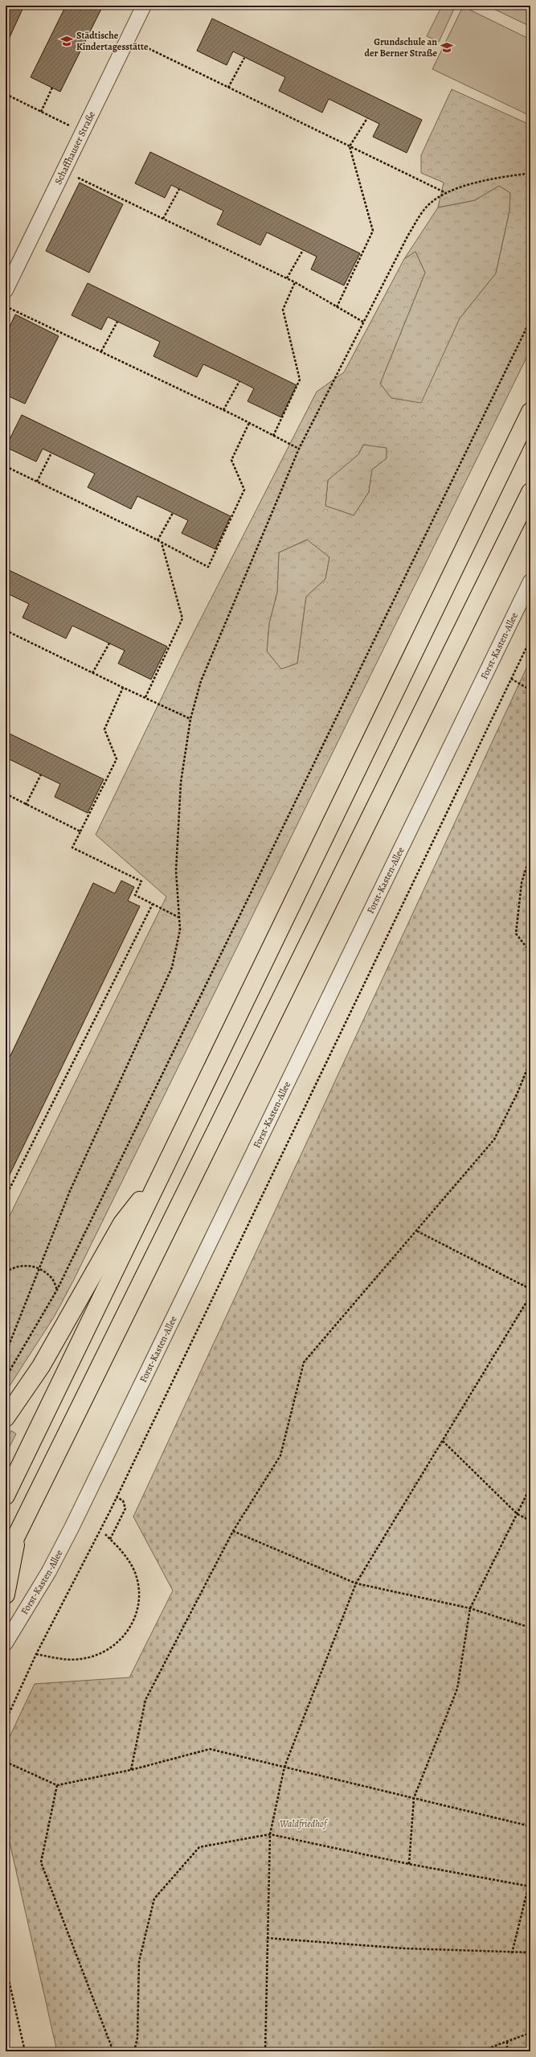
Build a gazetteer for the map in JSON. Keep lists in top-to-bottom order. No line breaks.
{"streets":{"street":["Schaffhauser Straße","Forst-Kasten-Allee"]},"parks":["Waldfriedhof"],"places":{"school or university":["Städtische Kindertagesstätte","Grundschule an der Berner Straße"]}}
